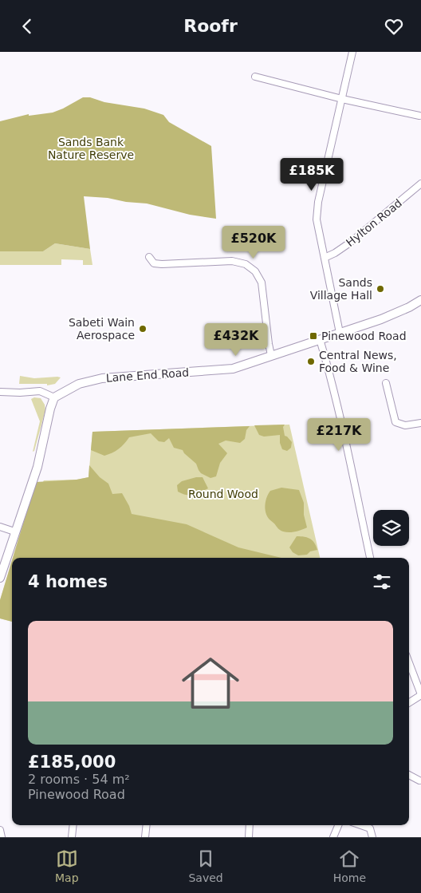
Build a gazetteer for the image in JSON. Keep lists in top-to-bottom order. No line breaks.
{"streets":{"street":["Hylton Road","Lane End Road"]},"parks":["Sands Bank Nature Reserve","Round Wood"],"places":{"other":["Sands Village Hall","Sabeti Wain Aerospace","Central News, Food & Wine"],"transit":["Pinewood Road"]},"page":{"header":"Roofr","price":["£185K","£520K","£432K","£217K"],"heading":"4 homes","list":[{"name":"£185,000","note":"2 rooms · 54 m² · Pinewood Road"}],"tabs":["Map","Saved","Home"]}}
